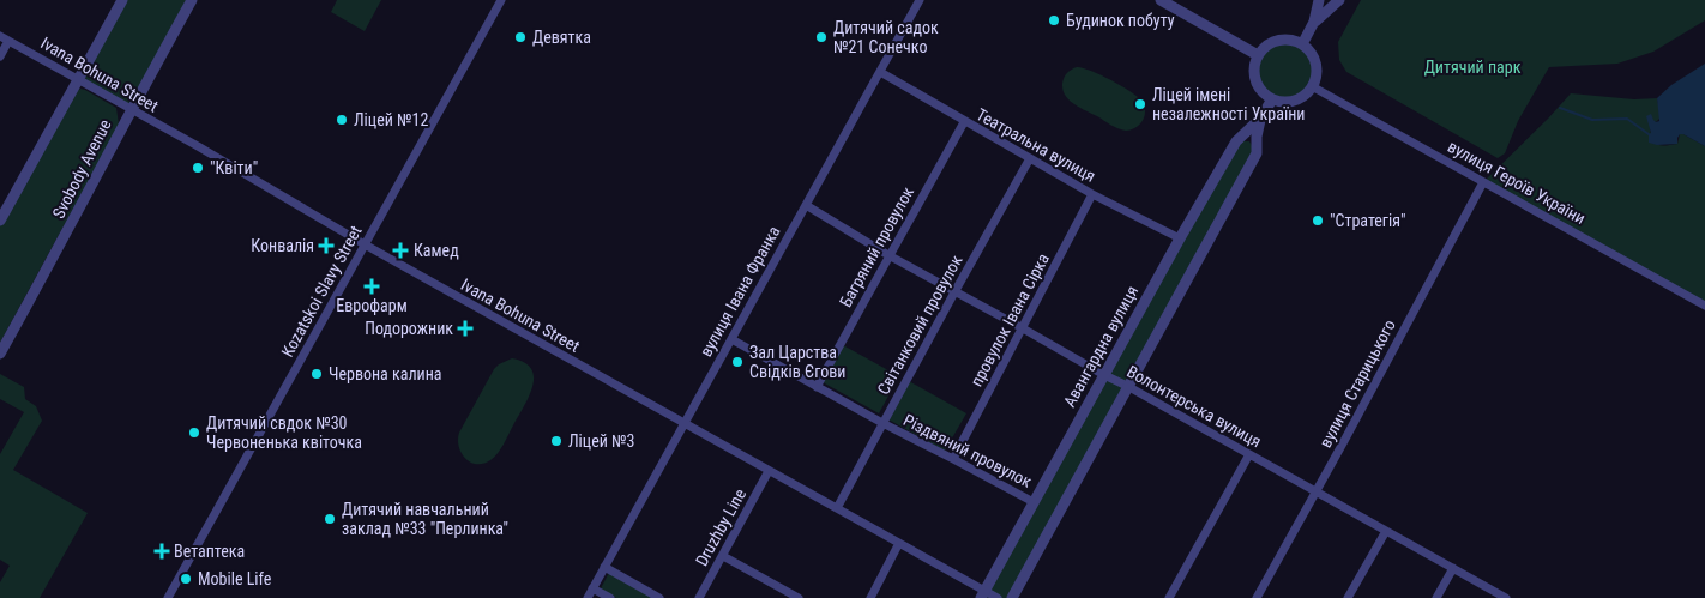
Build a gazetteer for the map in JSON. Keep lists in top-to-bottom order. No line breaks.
{"streets":{"street":["Ivana Bohuna Street","Театральна вулиця","Svobody Avenue","вулиця Героїв України","Багряний провулок","Kozatskoi Slavy Street","вулиця Івана Франка","провулок Івана Сірка","Світанковий провулок","Авангардна вулиця","вулиця Старицького","Волонтерська вулиця","Різдвяний провулок","Druzhby Line"]},"crossings":[["Ivana Bohuna Street","Svobody Avenue"],["Ivana Bohuna Street","Kozatskoi Slavy Street"],["Ivana Bohuna Street","вулиця Івана Франка"],["Ivana Bohuna Street","Світанковий провулок"],["Ivana Bohuna Street","Авангардна вулиця"],["Ivana Bohuna Street","Druzhby Line"],["Театральна вулиця","Багряний провулок"],["Театральна вулиця","вулиця Івана Франка"],["Театральна вулиця","провулок Івана Сірка"],["Театральна вулиця","Світанковий провулок"],["Театральна вулиця","Авангардна вулиця"],["вулиця Героїв України","Авангардна вулиця"],["вулиця Героїв України","вулиця Старицького"],["Багряний провулок","Волонтерська вулиця"],["Багряний провулок","Різдвяний провулок"],["вулиця Івана Франка","Волонтерська вулиця"],["вулиця Івана Франка","Різдвяний провулок"],["провулок Івана Сірка","Волонтерська вулиця"],["провулок Івана Сірка","Різдвяний провулок"],["Світанковий провулок","Волонтерська вулиця"],["Світанковий провулок","Різдвяний провулок"],["Авангардна вулиця","Волонтерська вулиця"],["Авангардна вулиця","Різдвяний провулок"],["вулиця Старицького","Волонтерська вулиця"]],"parks":["Дитячий парк"],"places":{"other":["Будинок побуту","Девятка","Дитячий садок №21 Сонечко","Ліцей імені незалежності України","Ліцей №12","\"Квіти\"","\"Стратегія\"","Зал Царства Свідків Єгови","Червона калина","Дитячий свдок №30 Червоненька квіточка","Ліцей №3","Дитячий навчальний заклад №33 \"Перлинка\"","Mobile Life"],"health":["Конвалія","Камед","Еврофарм","Подорожник","Ветаптека"]}}
